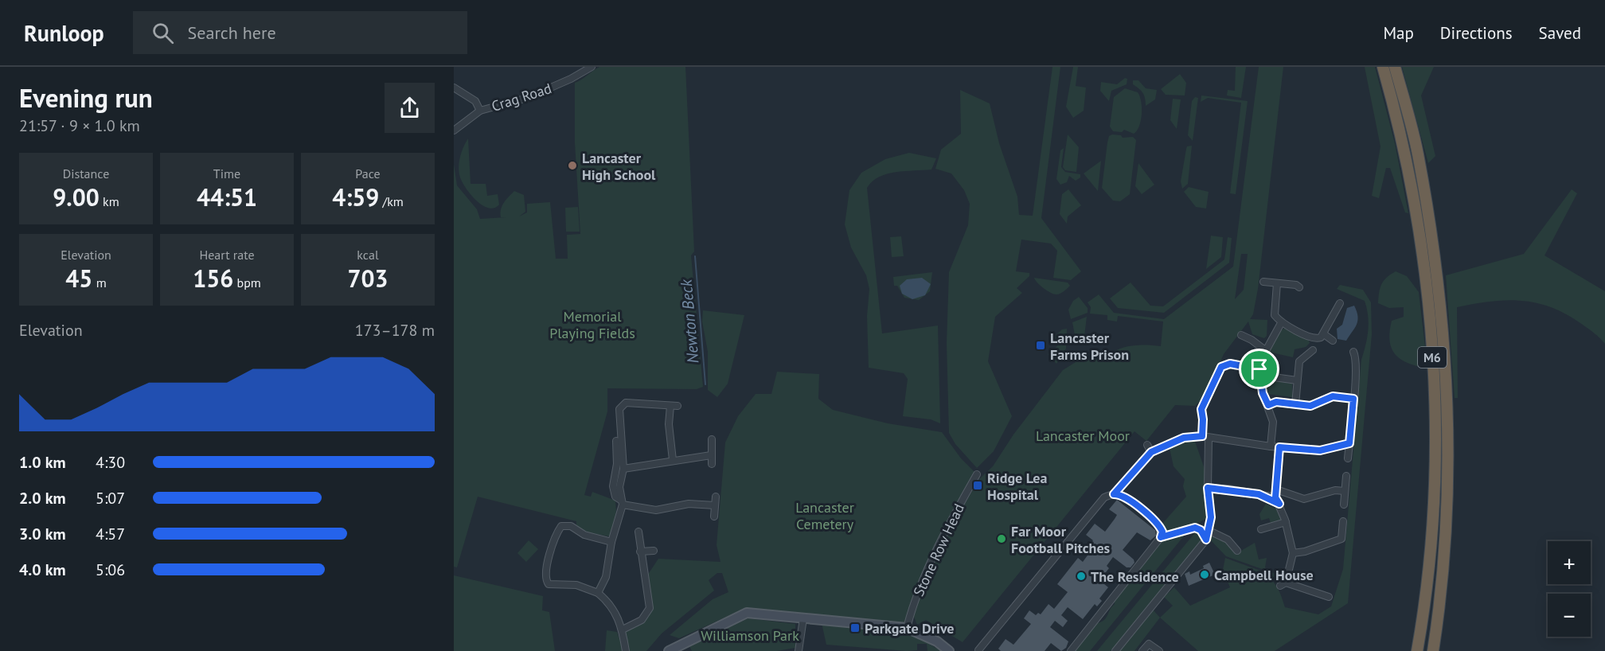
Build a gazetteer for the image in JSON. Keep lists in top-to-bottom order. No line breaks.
{"streets":{"highway":["M6"],"street":["Crag Road","Stone Row Head"]},"water":["Newton Beck"],"parks":["Memorial Playing Fields","Lancaster Moor","Lancaster Cemetery","Williamson Park"],"places":{"other":["Lancaster High School","Far Moor Football Pitches","Campbell House","The Residence"],"transit":["Lancaster Farms Prison","Ridge Lea Hospital","Parkgate Drive"]},"page":{"header":"Runloop","search":"Search here","nav":["Map","Directions","Saved"],"heading":["Evening run","21:57 · 9 × 1.0 km"],"stats":[["Distance","9.00 km"],["Time","44:51"],["Pace","4:59 /km"],["Elevation","45 m"],["Heart rate","156 bpm"],["kcal","703"]],"chart":["Elevation","173–178 m"],"list":[{"name":"1.0 km","note":"4:30"},{"name":"2.0 km","note":"5:07"},{"name":"3.0 km","note":"4:57"},{"name":"4.0 km","note":"5:06"}],"map_buttons":["+","−"]}}
